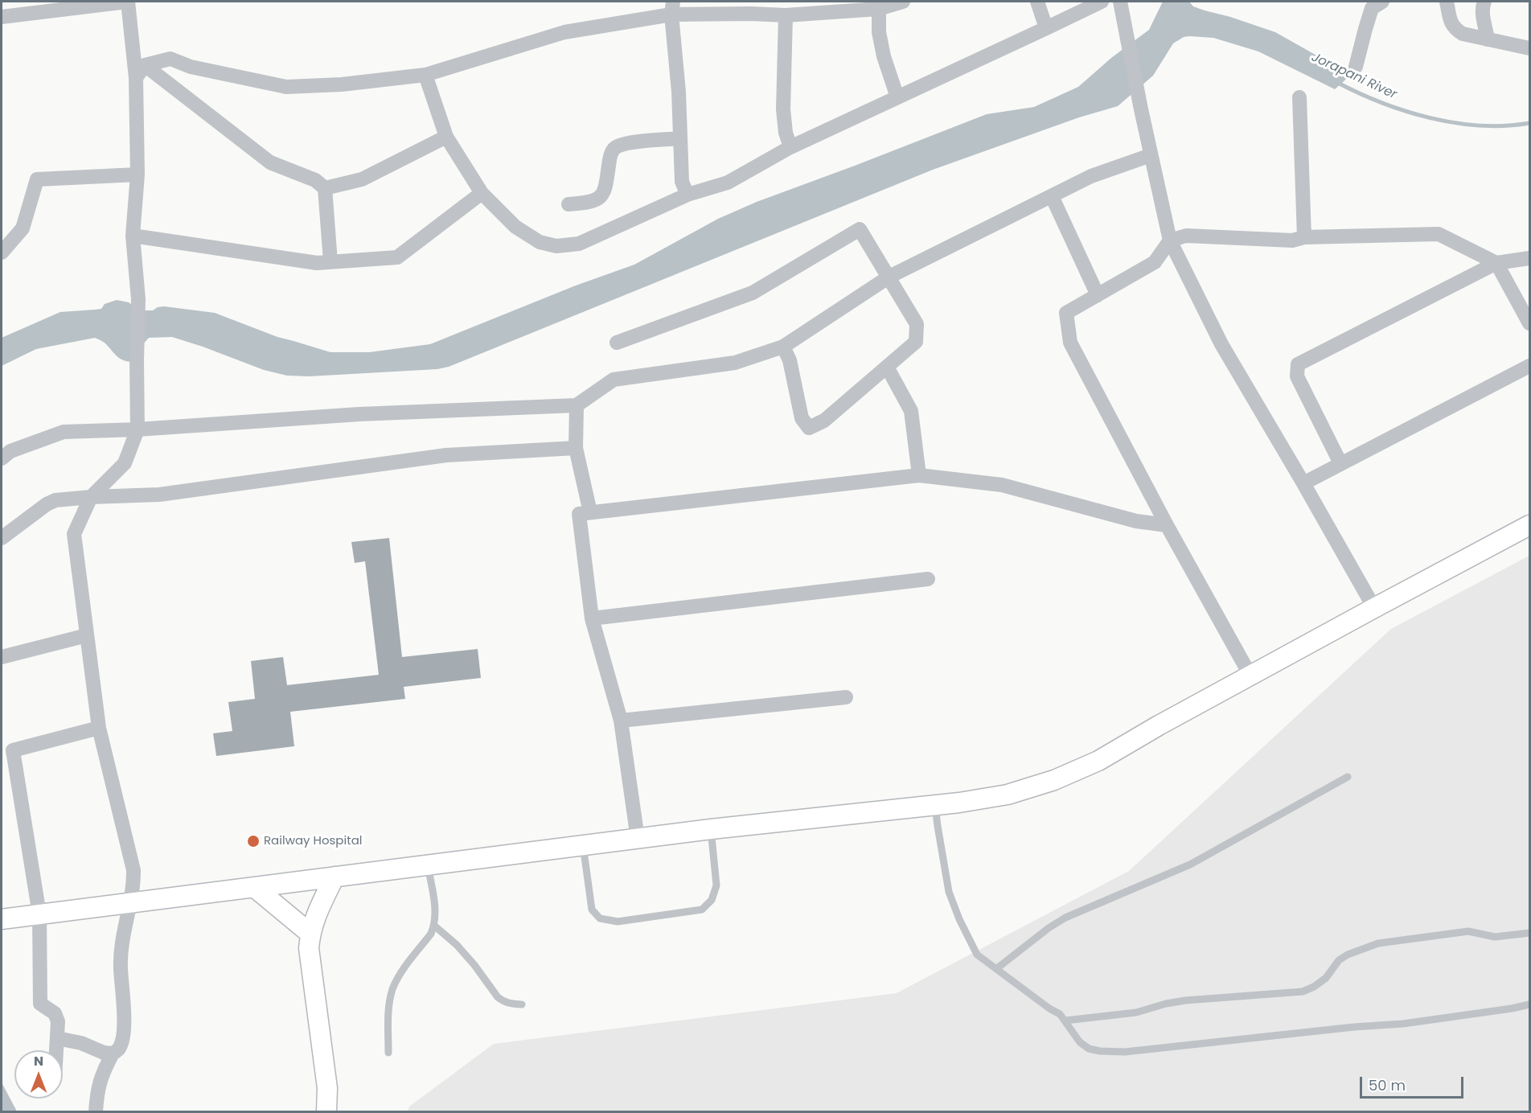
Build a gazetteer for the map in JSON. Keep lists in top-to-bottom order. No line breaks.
{"water":["Jorapani River"],"places":["Railway Hospital"],"scale_bar":"50 m","north":"top"}
